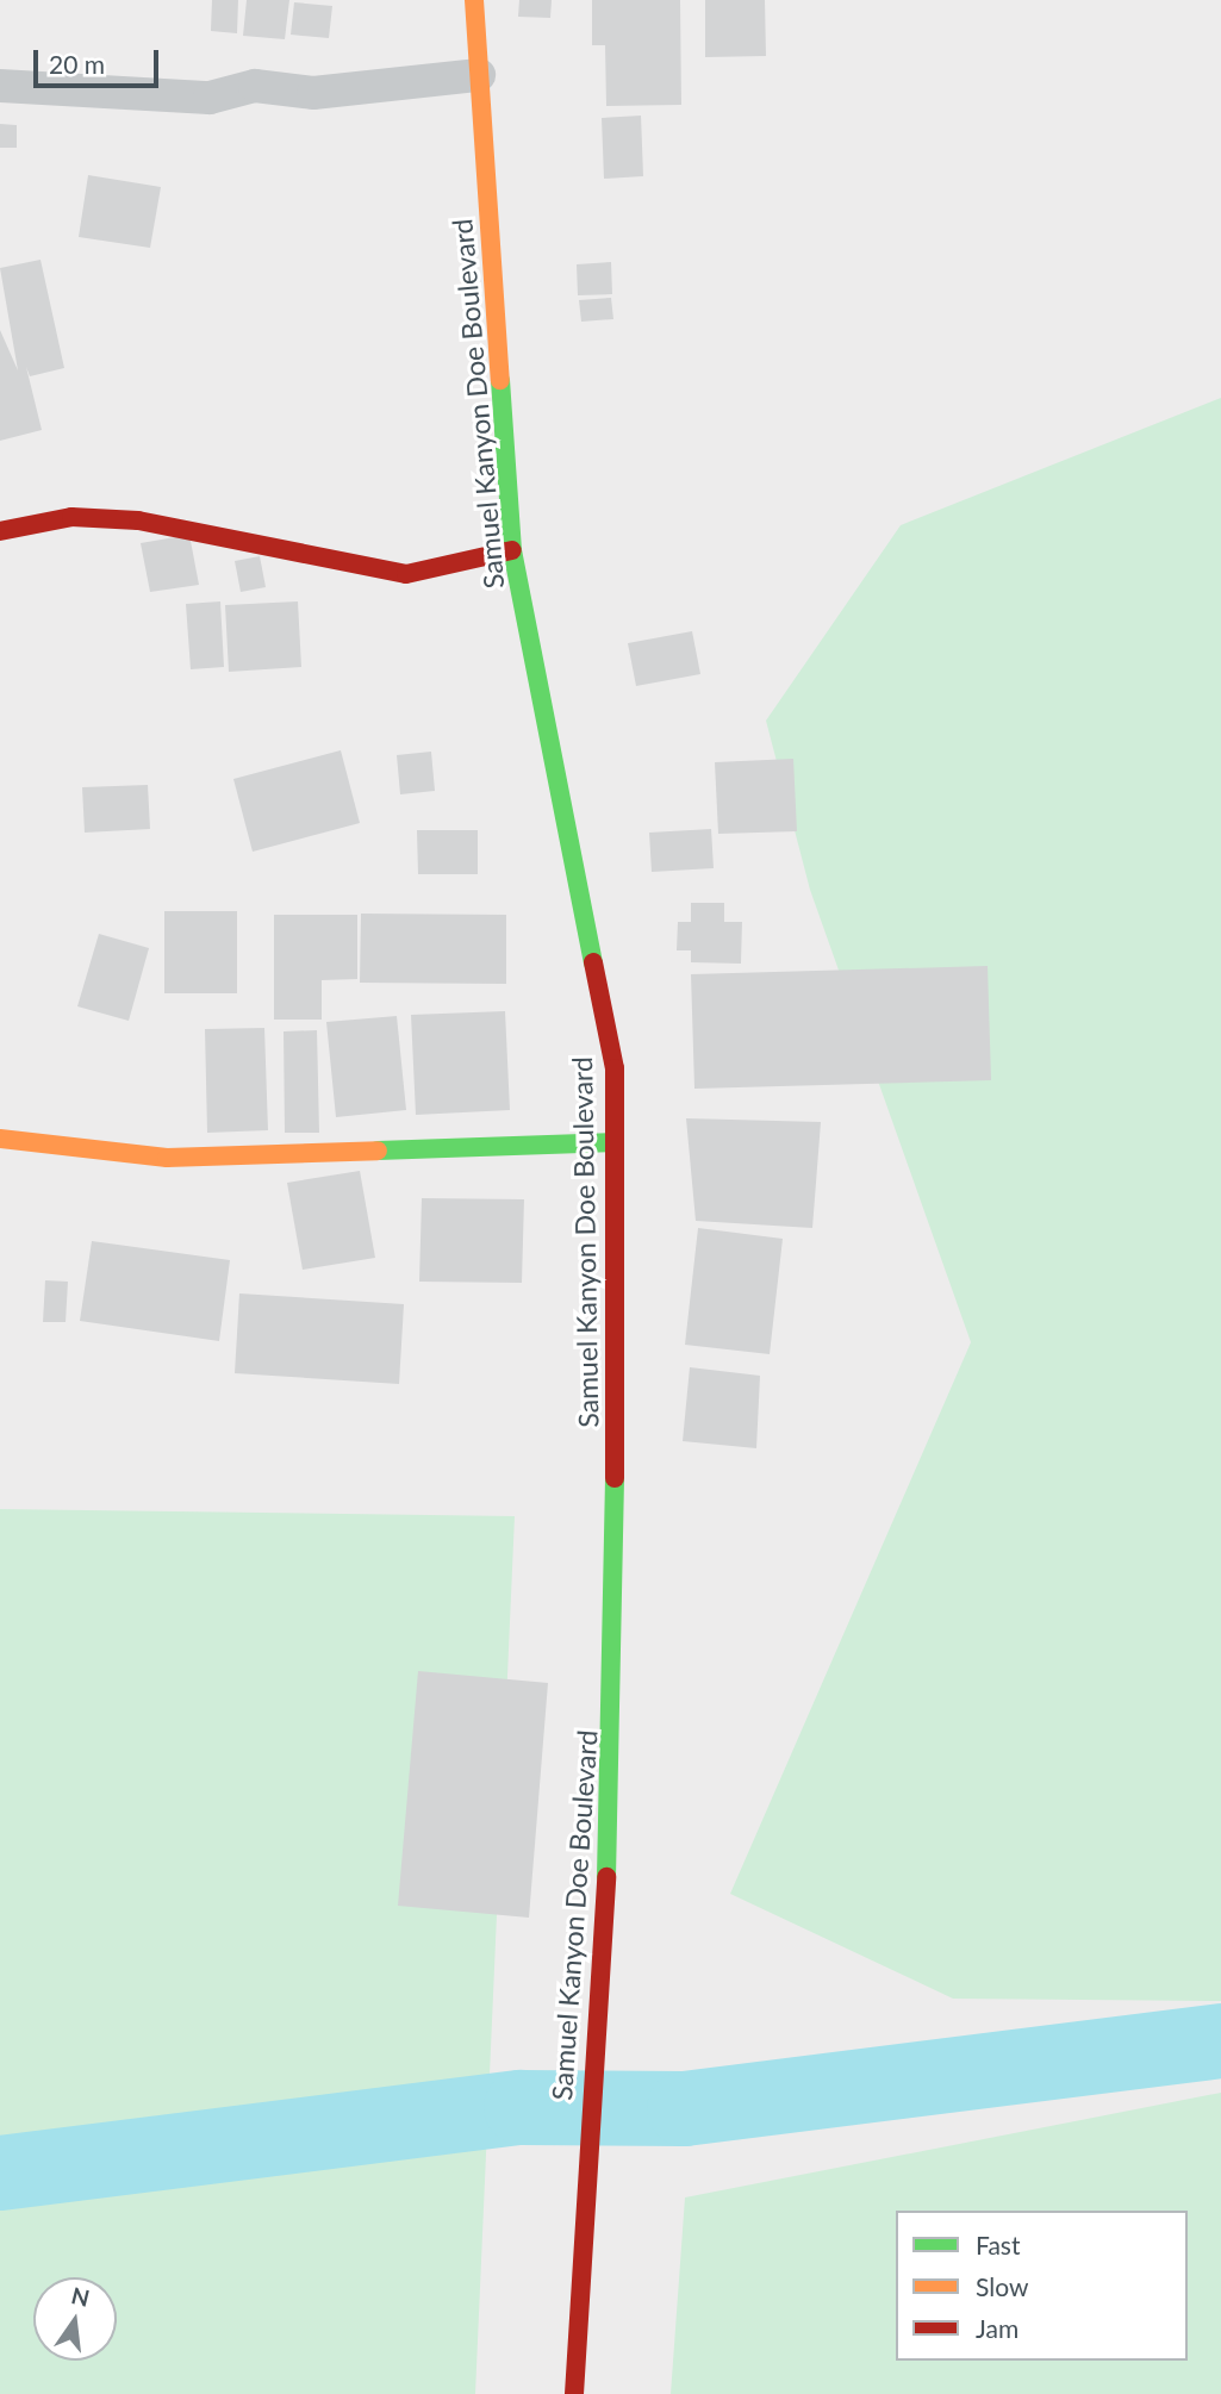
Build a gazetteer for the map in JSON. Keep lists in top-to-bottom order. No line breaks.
{"streets":{"street":["Samuel Kanyon Doe Boulevard"]},"legend":["Fast","Slow","Jam"],"scale_bar":"20 m","north":"top"}
